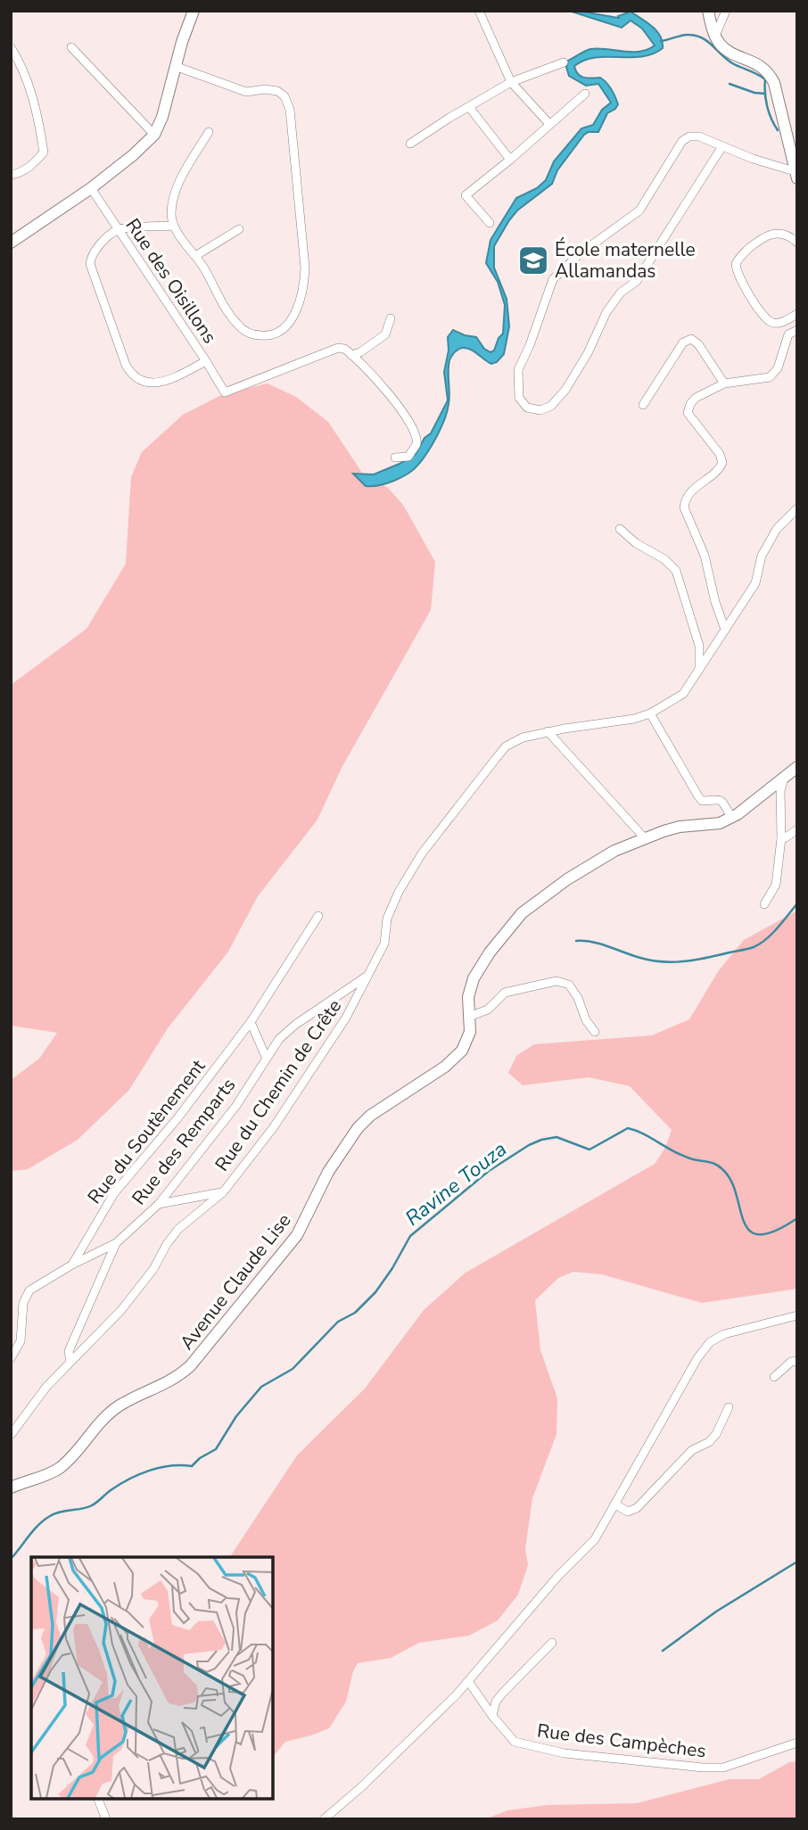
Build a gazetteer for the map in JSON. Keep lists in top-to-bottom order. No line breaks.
{"streets":{"street":["Rue des Oisillons","Rue du Chemin de Crête","Rue du Soutènement","Rue des Remparts","Avenue Claude Lise","Rue des Campèches"]},"crossings":[["Rue du Chemin de Crête","Rue des Remparts"]],"water":["Ravine Touza"],"places":{"school or university":["École maternelle Allamandas"]}}
